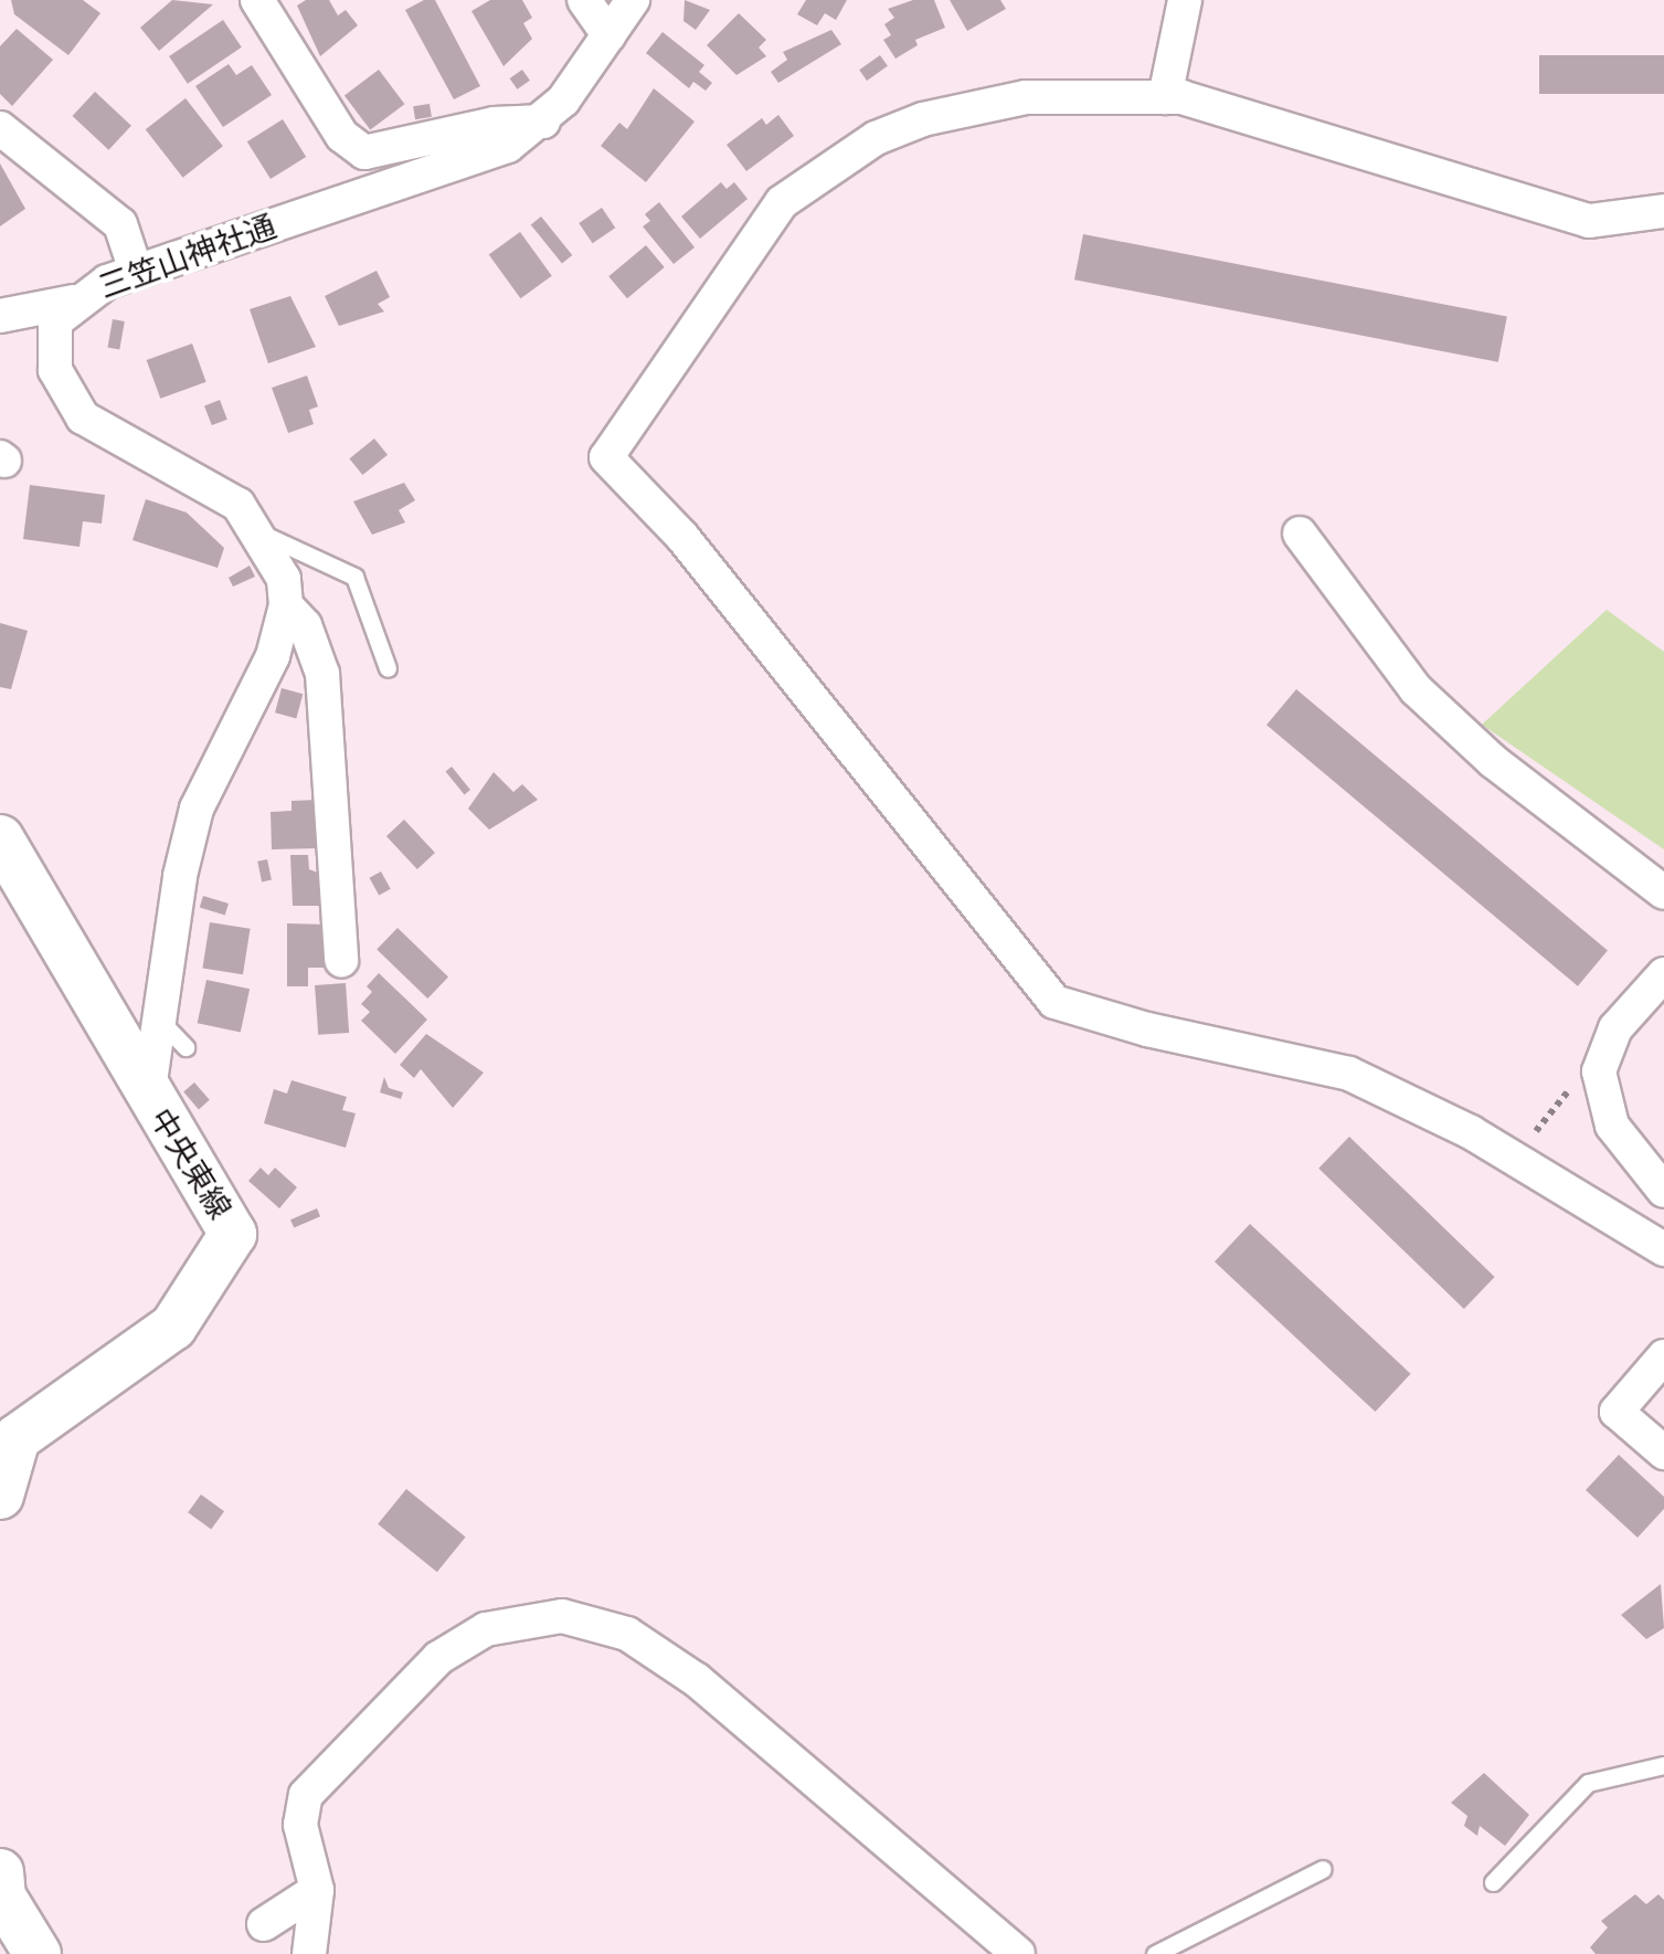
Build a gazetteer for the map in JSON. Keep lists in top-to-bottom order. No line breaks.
{"streets":{"main road":["中央東線"],"street":["三笠山神社通"]}}
